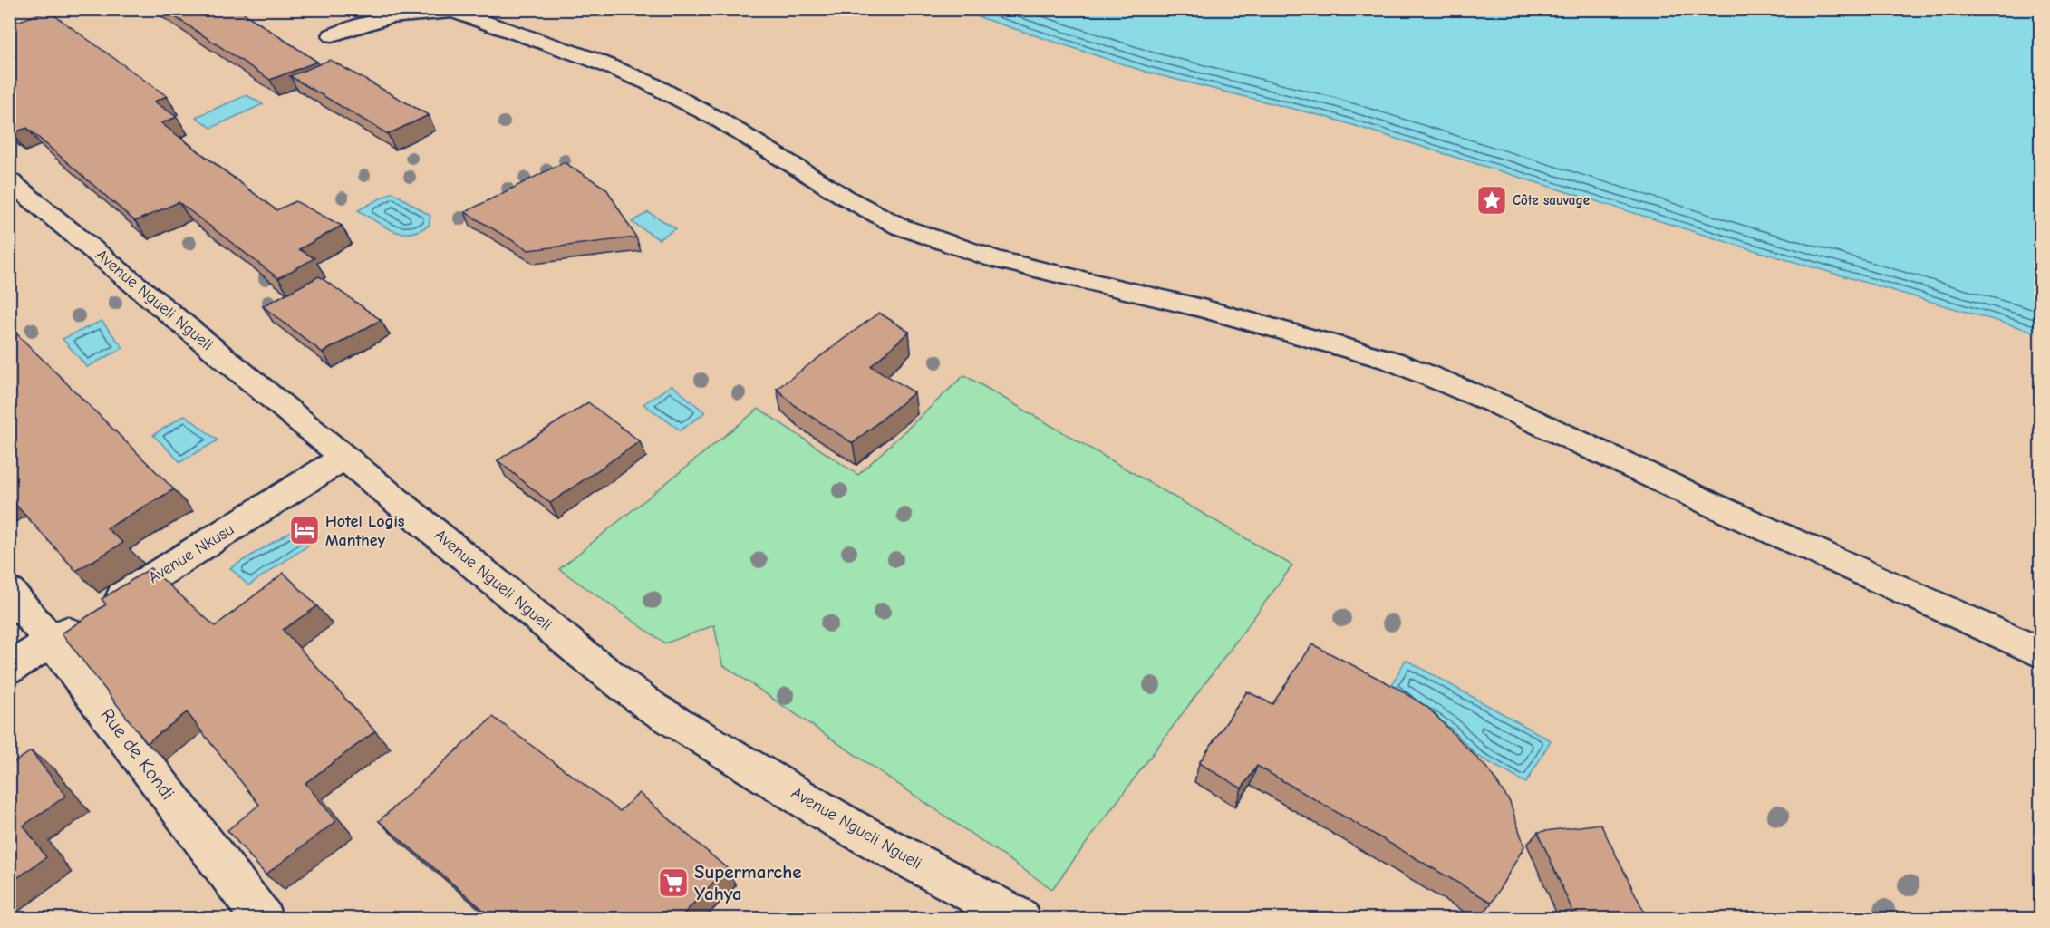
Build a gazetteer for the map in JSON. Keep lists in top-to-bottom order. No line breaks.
{"streets":{"street":["Avenue Ngueli Ngueli","Avenue Nkusu","Rue de Kondi"]},"crossings":[["Avenue Ngueli Ngueli","Avenue Nkusu"],["Avenue Nkusu","Rue de Kondi"]],"places":{"place":["Côte sauvage"],"hotel":["Hotel Logis Manthey"],"supermarket":["Supermarche Yahya"]}}
